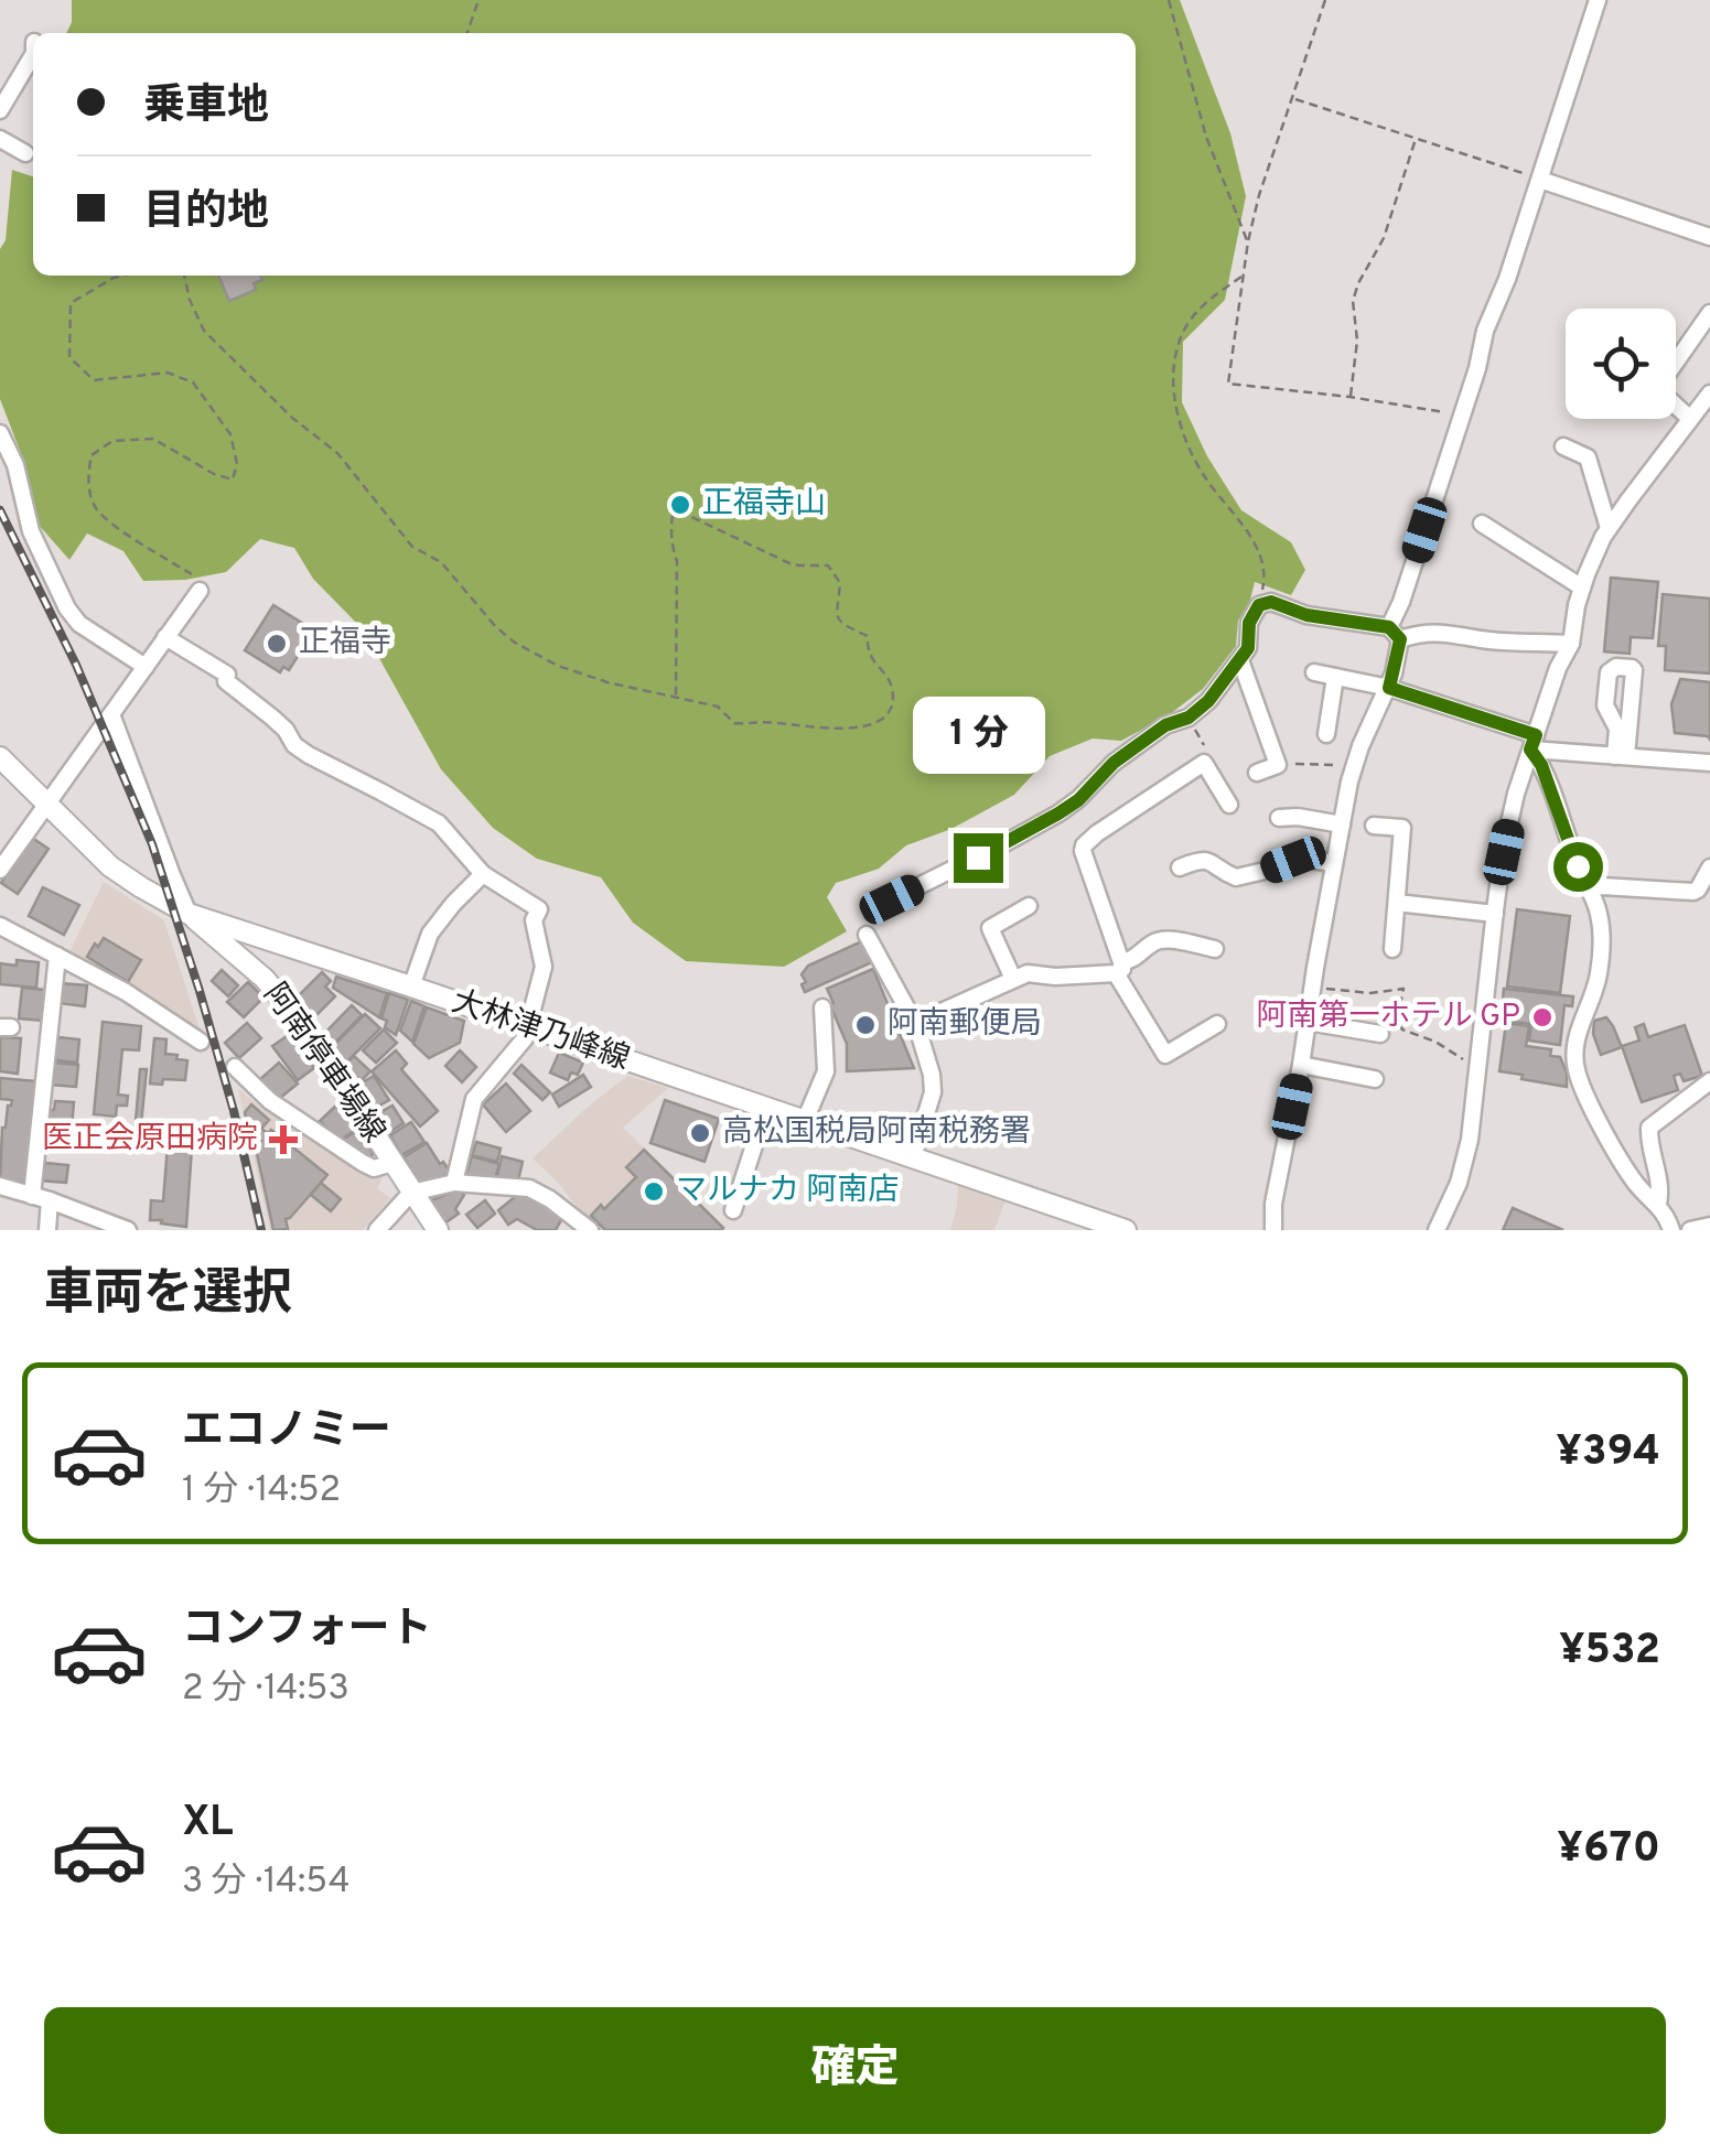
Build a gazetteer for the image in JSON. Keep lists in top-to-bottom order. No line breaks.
{"streets":{"main road":["大林津乃峰線","阿南停車場線"]},"crossings":[["大林津乃峰線","阿南停車場線"]],"places":{"other":["正福寺山","正福寺","阿南第一ホテル GP","阿南郵便局","高松国税局阿南税務署","マルナカ 阿南店"],"health":["医正会原田病院"]},"page":{"banner":["乗車地","目的地"],"bubble":"1 分","heading":"車両を選択","list":[{"name":"エコノミー","note":"1 分 · 14:52","value":"¥394"},{"name":"コンフォート","note":"2 分 · 14:53","value":"¥532"},{"name":"XL","note":"3 分 · 14:54","value":"¥670"}],"buttons":"確定"}}
